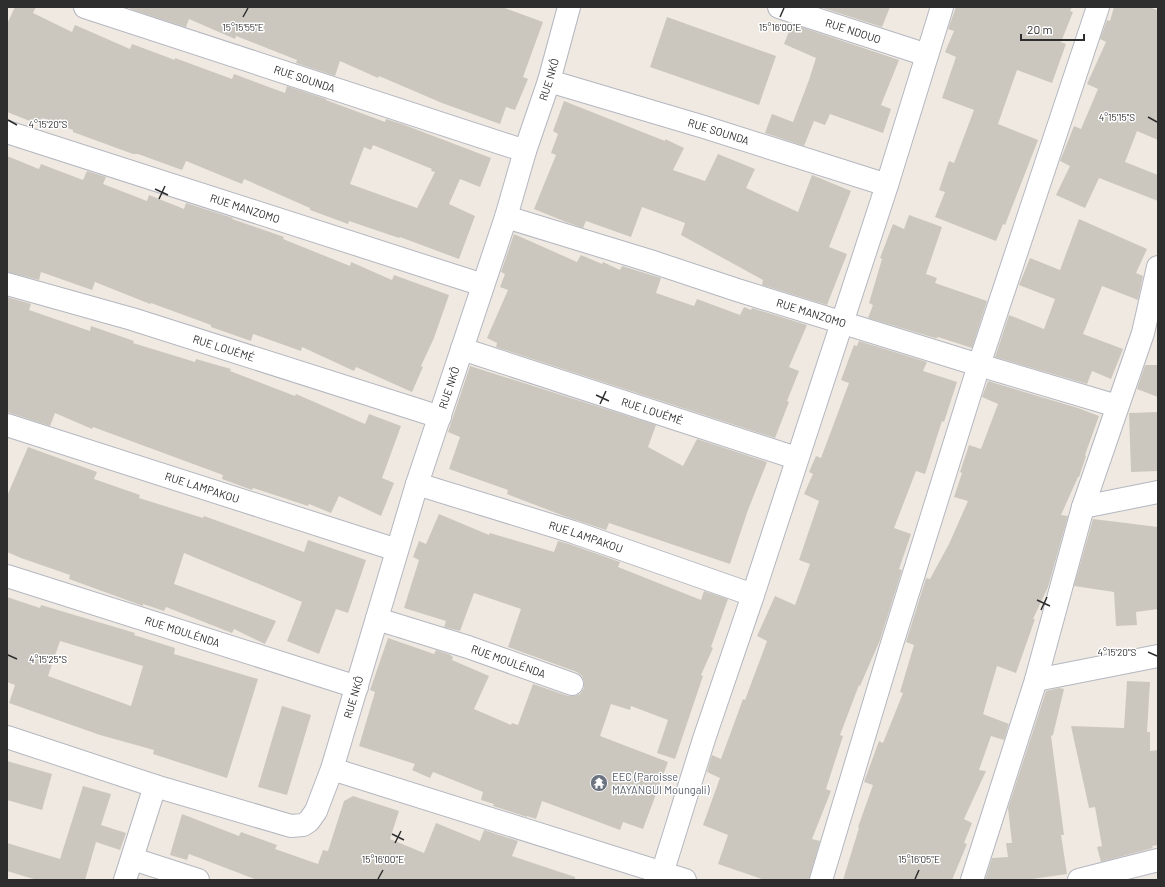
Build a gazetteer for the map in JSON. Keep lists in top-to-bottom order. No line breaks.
{"streets":{"street":["RUE NDOUO","RUE SOUNDA","RUE NKÔ","RUE MANZOMO","RUE LOUÉMÉ","RUE LAMPAKOU","RUE MOULÉNDA"]},"crossings":[["RUE SOUNDA","RUE NKÔ"],["RUE NKÔ","RUE MANZOMO"],["RUE NKÔ","RUE LOUÉMÉ"],["RUE NKÔ","RUE LAMPAKOU"],["RUE NKÔ","RUE MOULÉNDA"]],"places":{"temple":["EEC (Paroisse MAYANGUI Moungali)"]},"scale_bar":"20 m","coordinates":["15°15'55\"E","15°16'00\"E","4°15'15\"S","4°15'20\"S","4°15'25\"S","15°16'05\"E"]}
